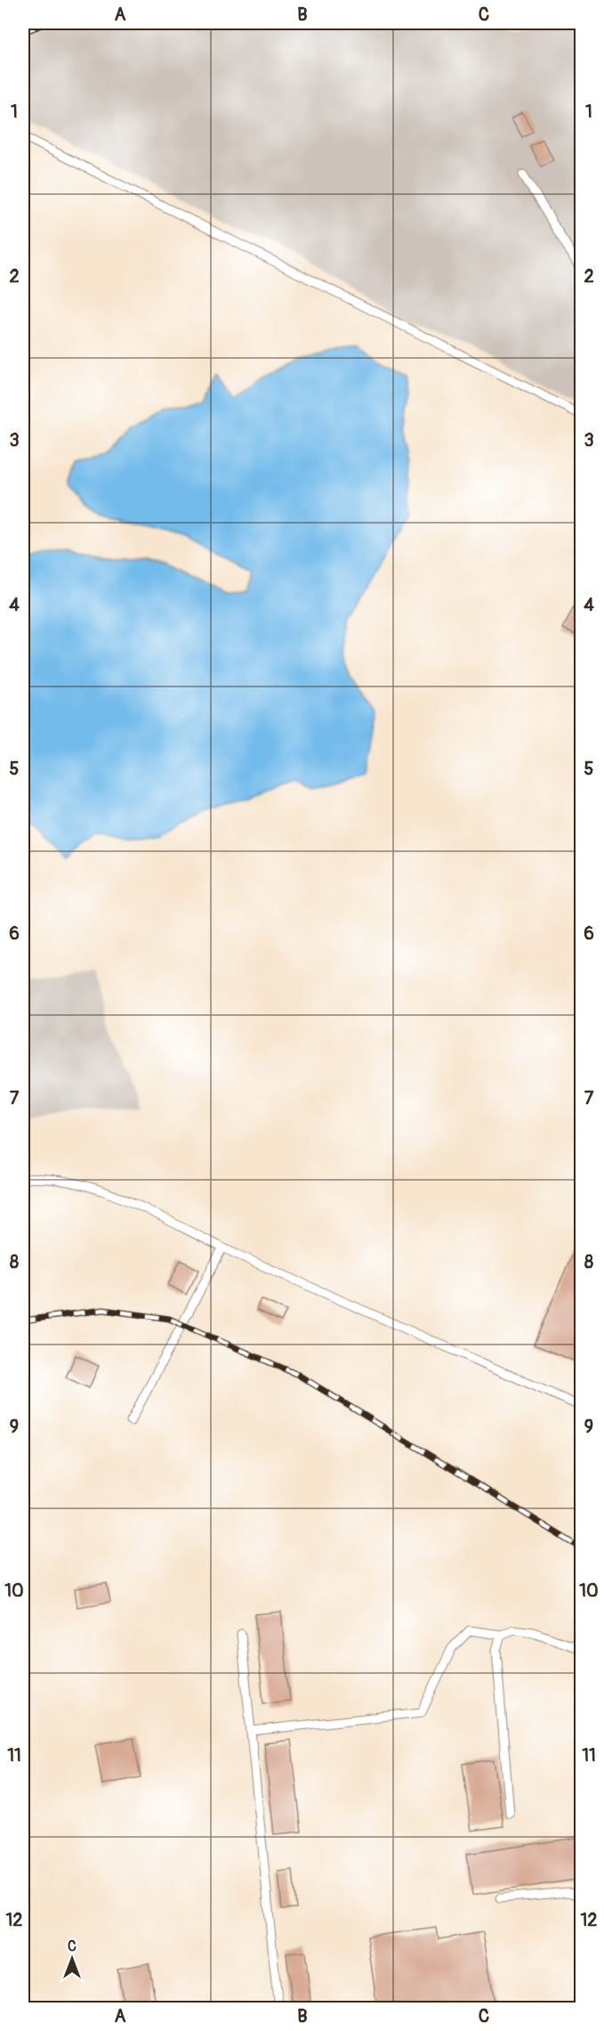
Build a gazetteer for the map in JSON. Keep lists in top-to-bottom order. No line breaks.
{"north":"top","grid":{"columns":["A","B","C"],"rows":["1","2","3","4","5","6","7","8","9","10","11","12"]}}
